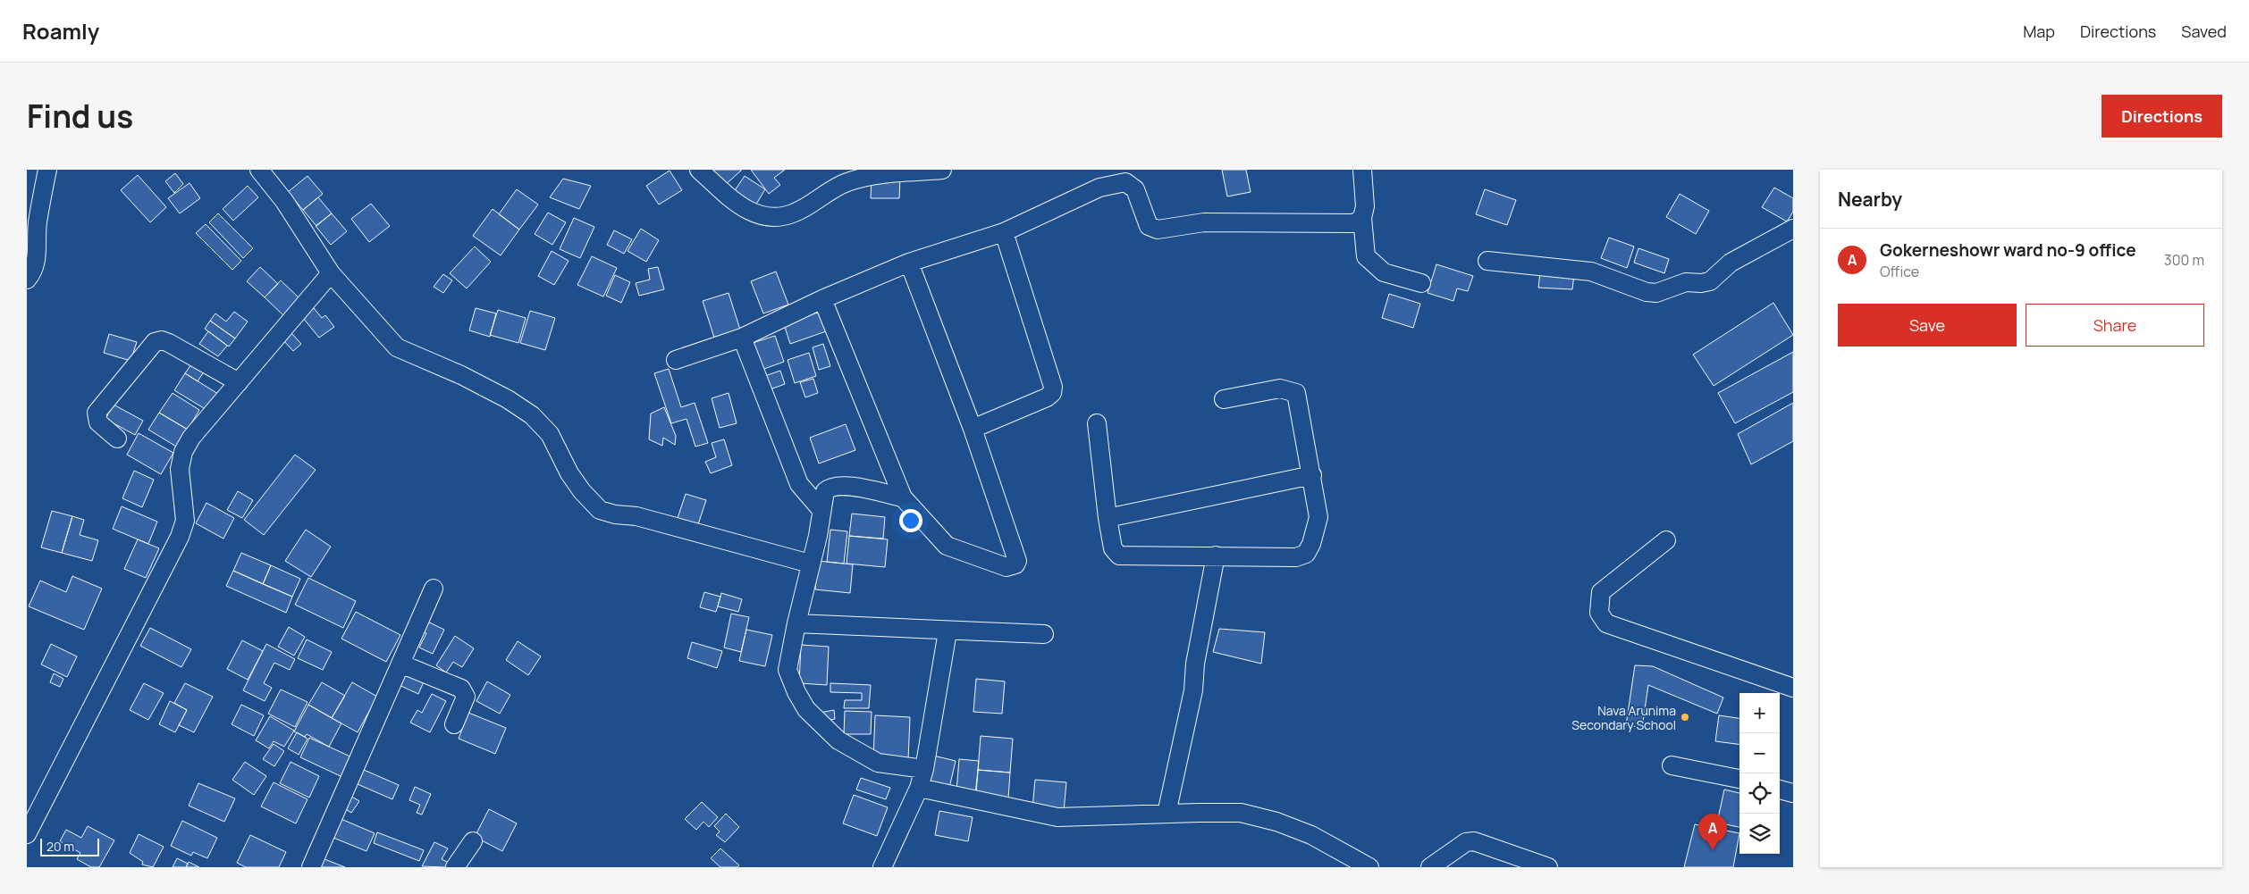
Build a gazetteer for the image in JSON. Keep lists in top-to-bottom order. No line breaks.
{"places":["Nava Arunima Secondary School"],"scale_bar":"20 m","page":{"header":"Roamly","nav":["Map","Directions","Saved"],"title":"Find us","buttons":["Directions",["Save","Share"]],"heading":"Nearby","list":[{"mark":"A","name":"Gokerneshowr ward no-9 office","note":"Office","value":"300 m"}],"map_buttons":["+","−"],"pins":"A","scale":"20 m"}}
